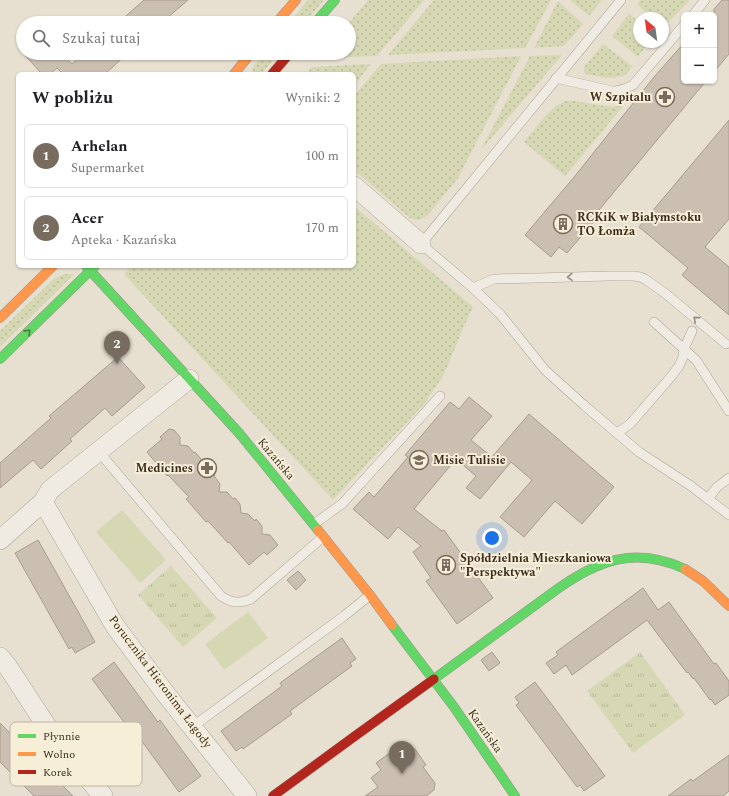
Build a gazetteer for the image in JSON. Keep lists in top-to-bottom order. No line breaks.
{"streets":{"street":["Kazańska","Porucznika Hieronima Łagody"]},"places":{"pharmacy":["W Szpitalu","Medicines"],"building":["RCKiK w Białymstoku TO Łomża","Spółdzielnia Mieszkaniowa \"Perspektywa\""],"school or university":["Misie Tulisie"]},"legend":["Płynnie","Wolno","Korek"],"north":"top left","page":{"map_buttons":["+","−"],"search":"Szukaj tutaj","heading":["W pobliżu","Wyniki: 2"],"list":[{"mark":"1","name":"Arhelan","note":"Supermarket","value":"100 m"},{"mark":"2","name":"Acer","note":"Apteka · Kazańska","value":"170 m"}],"pins":["2","1"]}}
